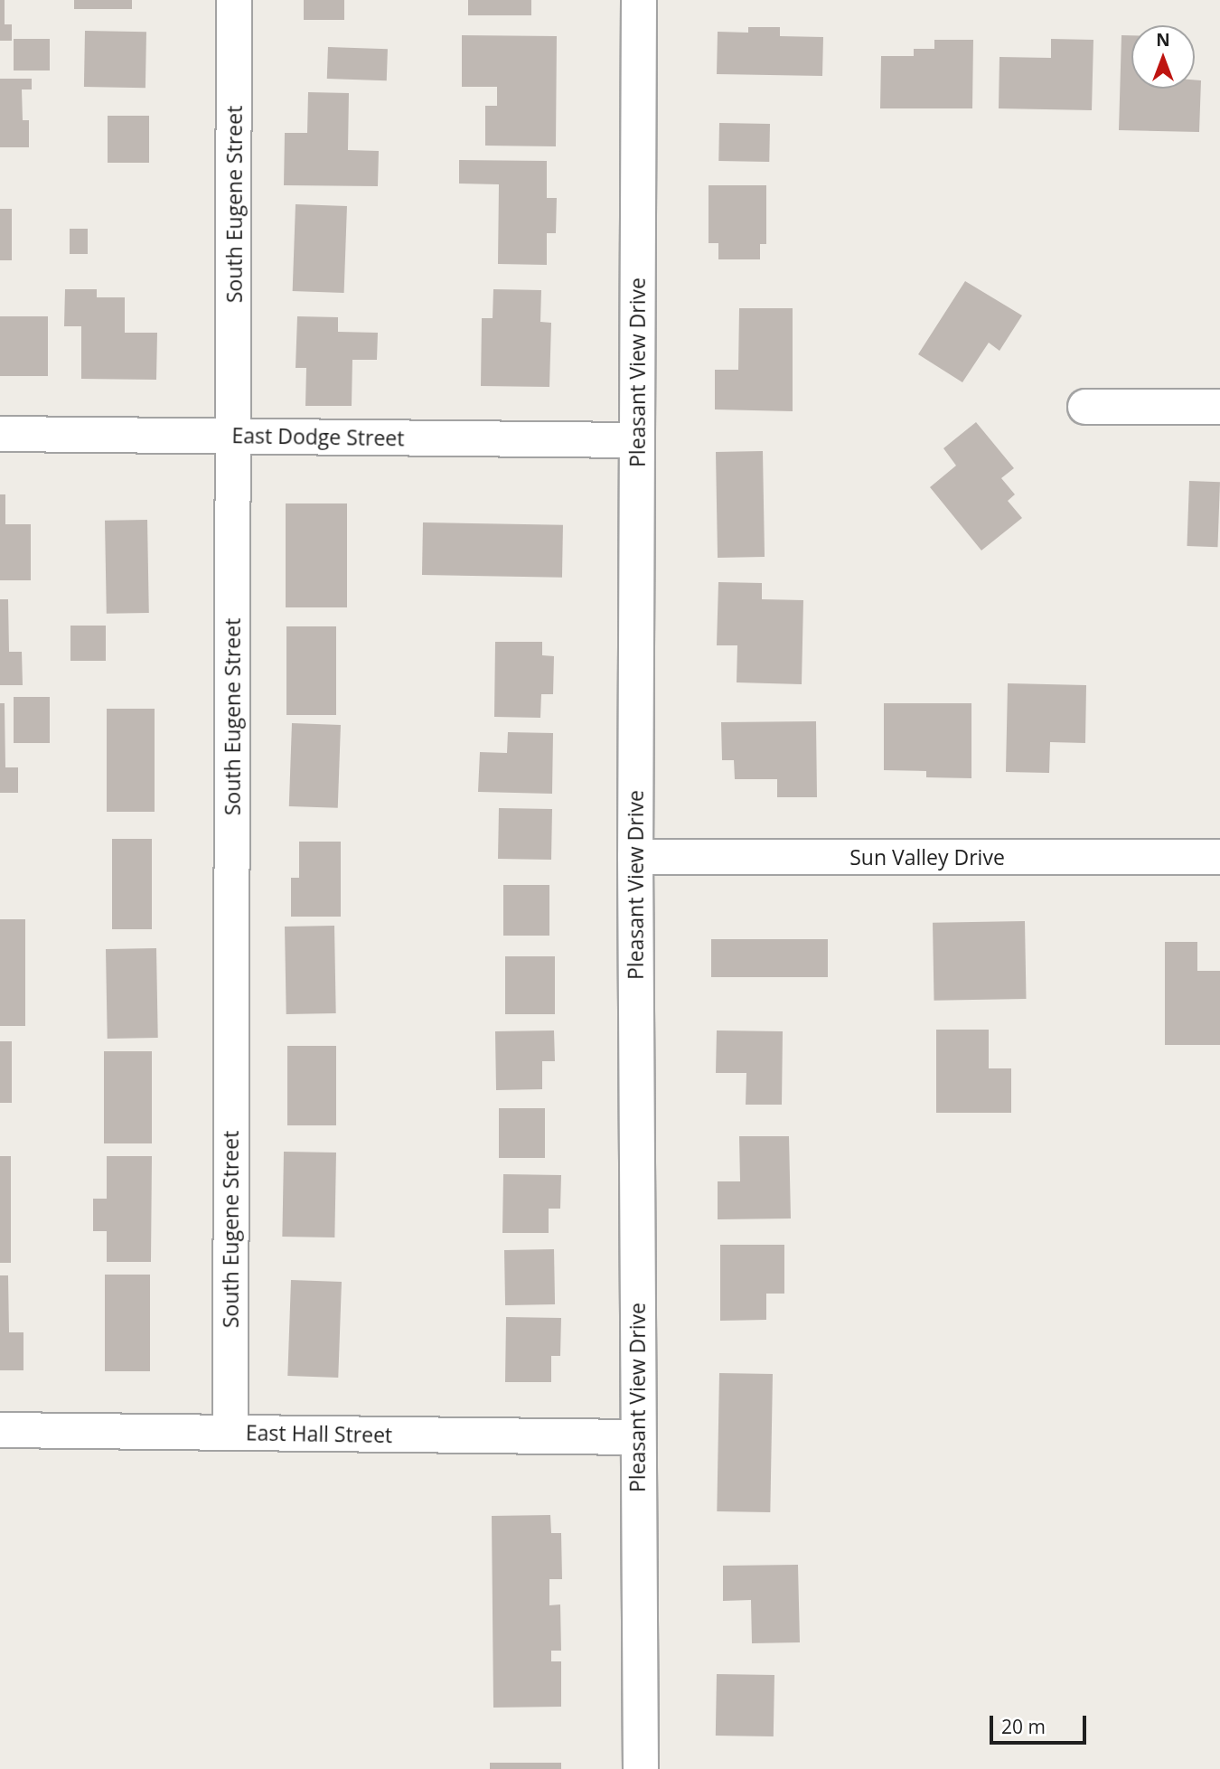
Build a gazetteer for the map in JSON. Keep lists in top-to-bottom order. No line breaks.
{"streets":{"street":["South Eugene Street","Pleasant View Drive","East Dodge Street","Sun Valley Drive","East Hall Street"]},"crossings":[["South Eugene Street","East Dodge Street"],["South Eugene Street","East Hall Street"],["Pleasant View Drive","East Dodge Street"],["Pleasant View Drive","Sun Valley Drive"],["Pleasant View Drive","East Hall Street"]],"scale_bar":"20 m","north":"top"}
